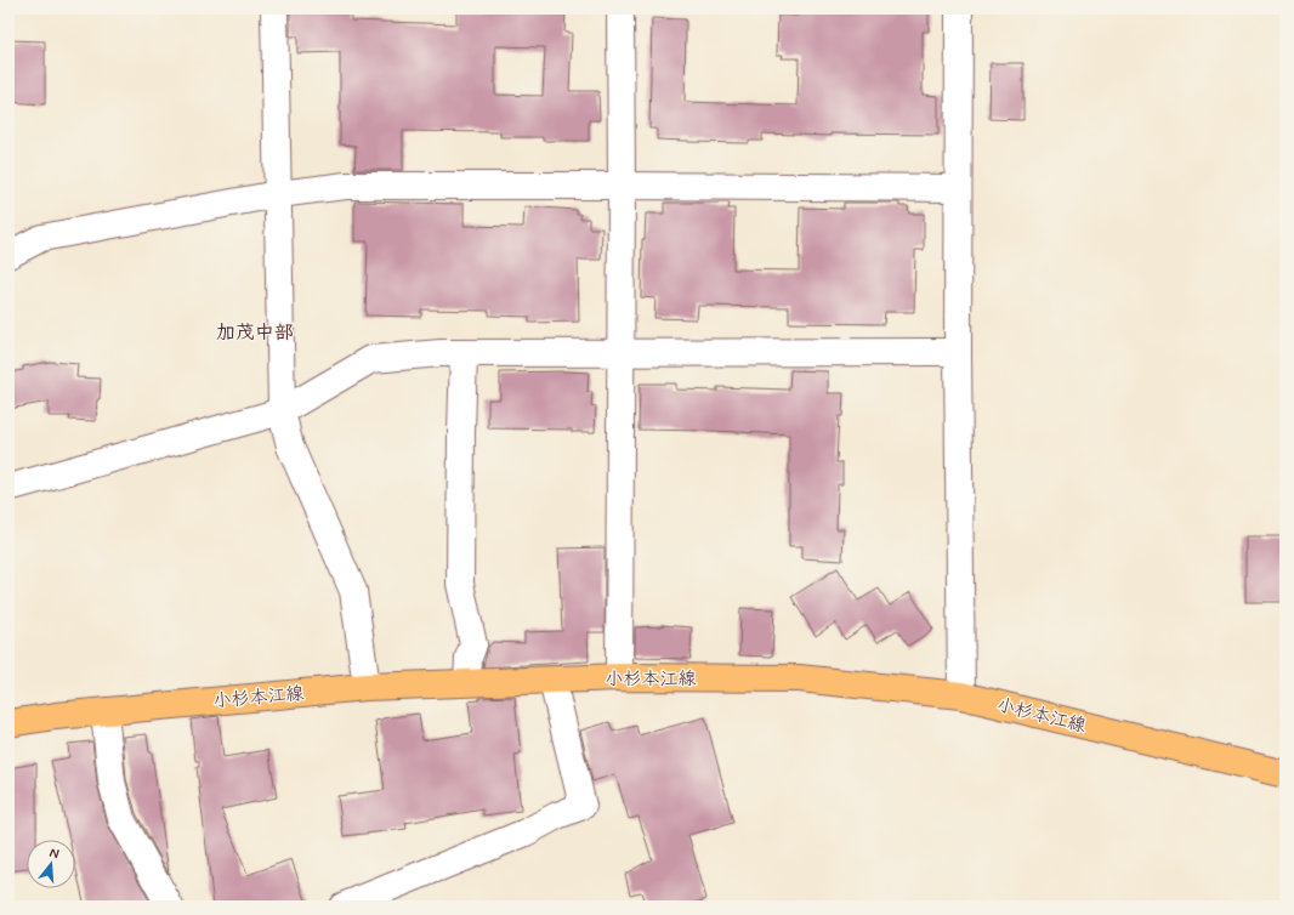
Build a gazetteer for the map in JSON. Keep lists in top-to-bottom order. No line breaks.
{"streets":{"main road":["小杉本江線"]},"districts":["加茂中部"],"north":"top"}
